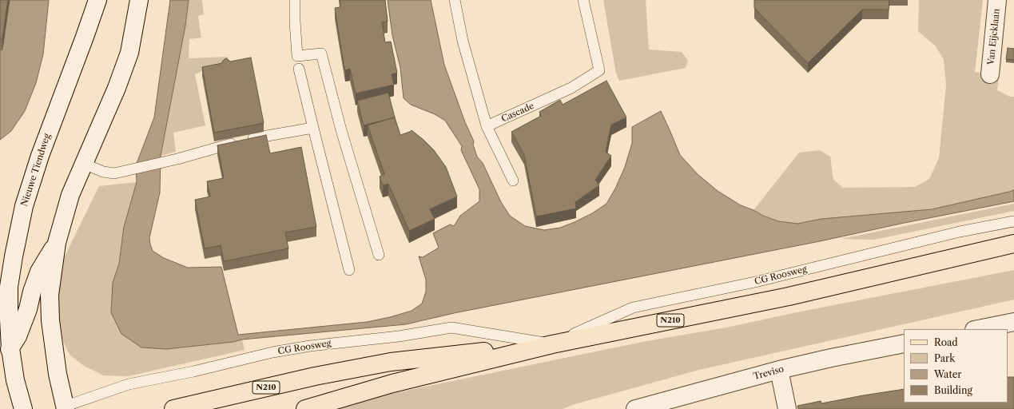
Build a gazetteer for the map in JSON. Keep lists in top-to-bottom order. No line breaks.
{"streets":{"main road":["CG Roosweg","N210"],"street":["Van Eijcklaan","Nieuwe Tiendweg","Treviso"],"lane":["Cascade"]},"legend":["Road","Park","Water","Building"]}
